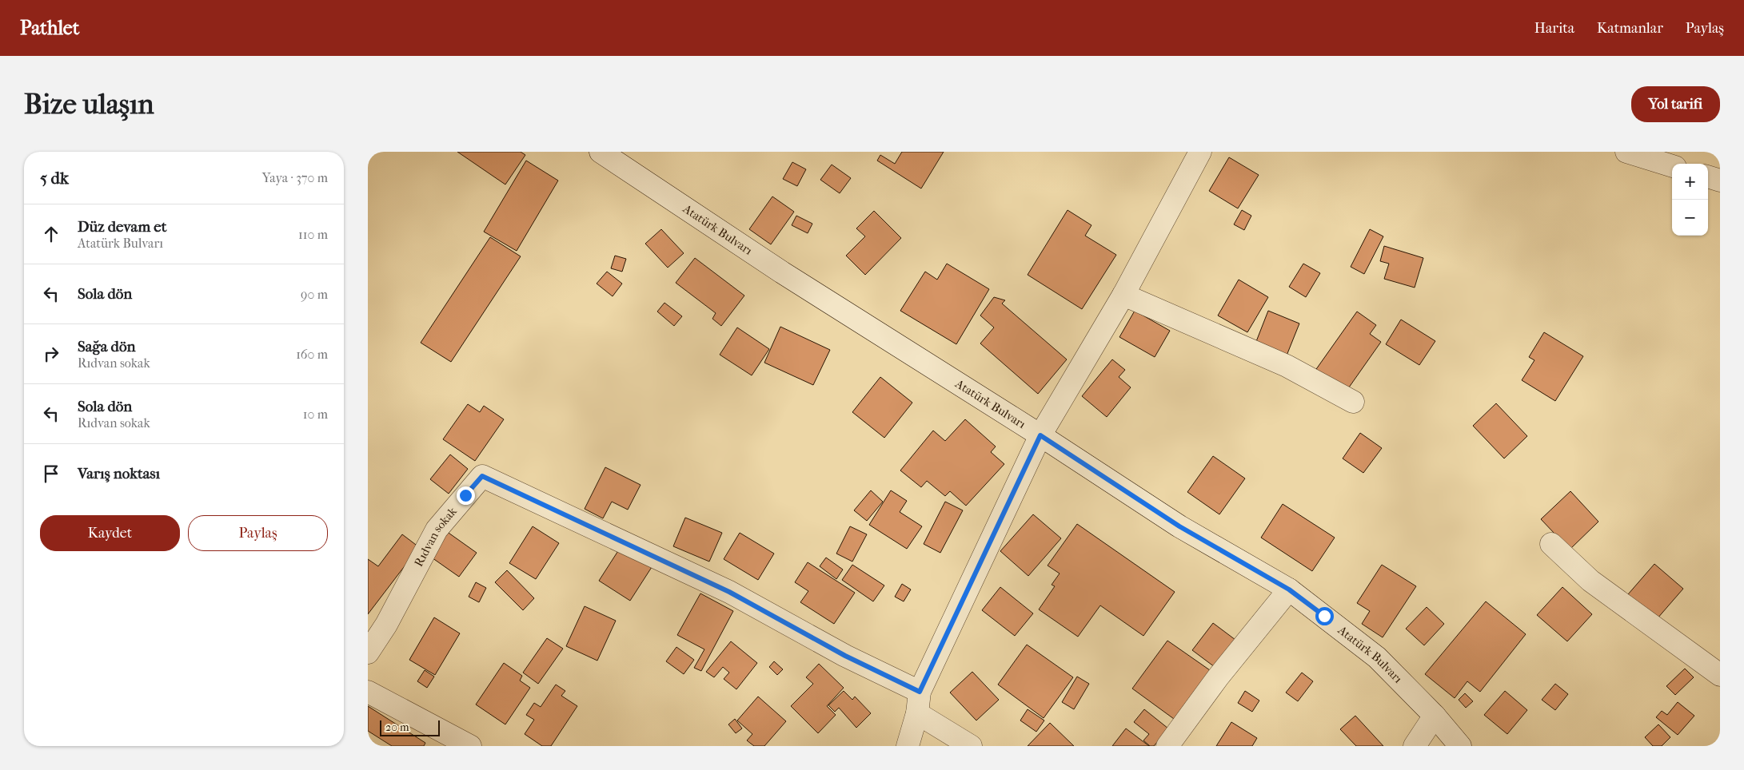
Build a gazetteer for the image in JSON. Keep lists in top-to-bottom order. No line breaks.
{"streets":{"street":["Atatürk Bulvarı","Rıdvan sokak"]},"scale_bar":"20 m","page":{"header":"Pathlet","nav":["Harita","Katmanlar","Paylaş"],"buttons":["Yol tarifi",["Kaydet","Paylaş"]],"title":"Bize ulaşın","heading":["5 dk","Yaya · 370 m"],"map_buttons":["+","−"],"list":[["Düz devam et","Atatürk Bulvarı","110 m"],["Sola dön","90 m"],["Sağa dön","Rıdvan sokak","160 m"],["Sola dön","Rıdvan sokak","10 m"],"Varış noktası"],"scale":"20 m"}}
